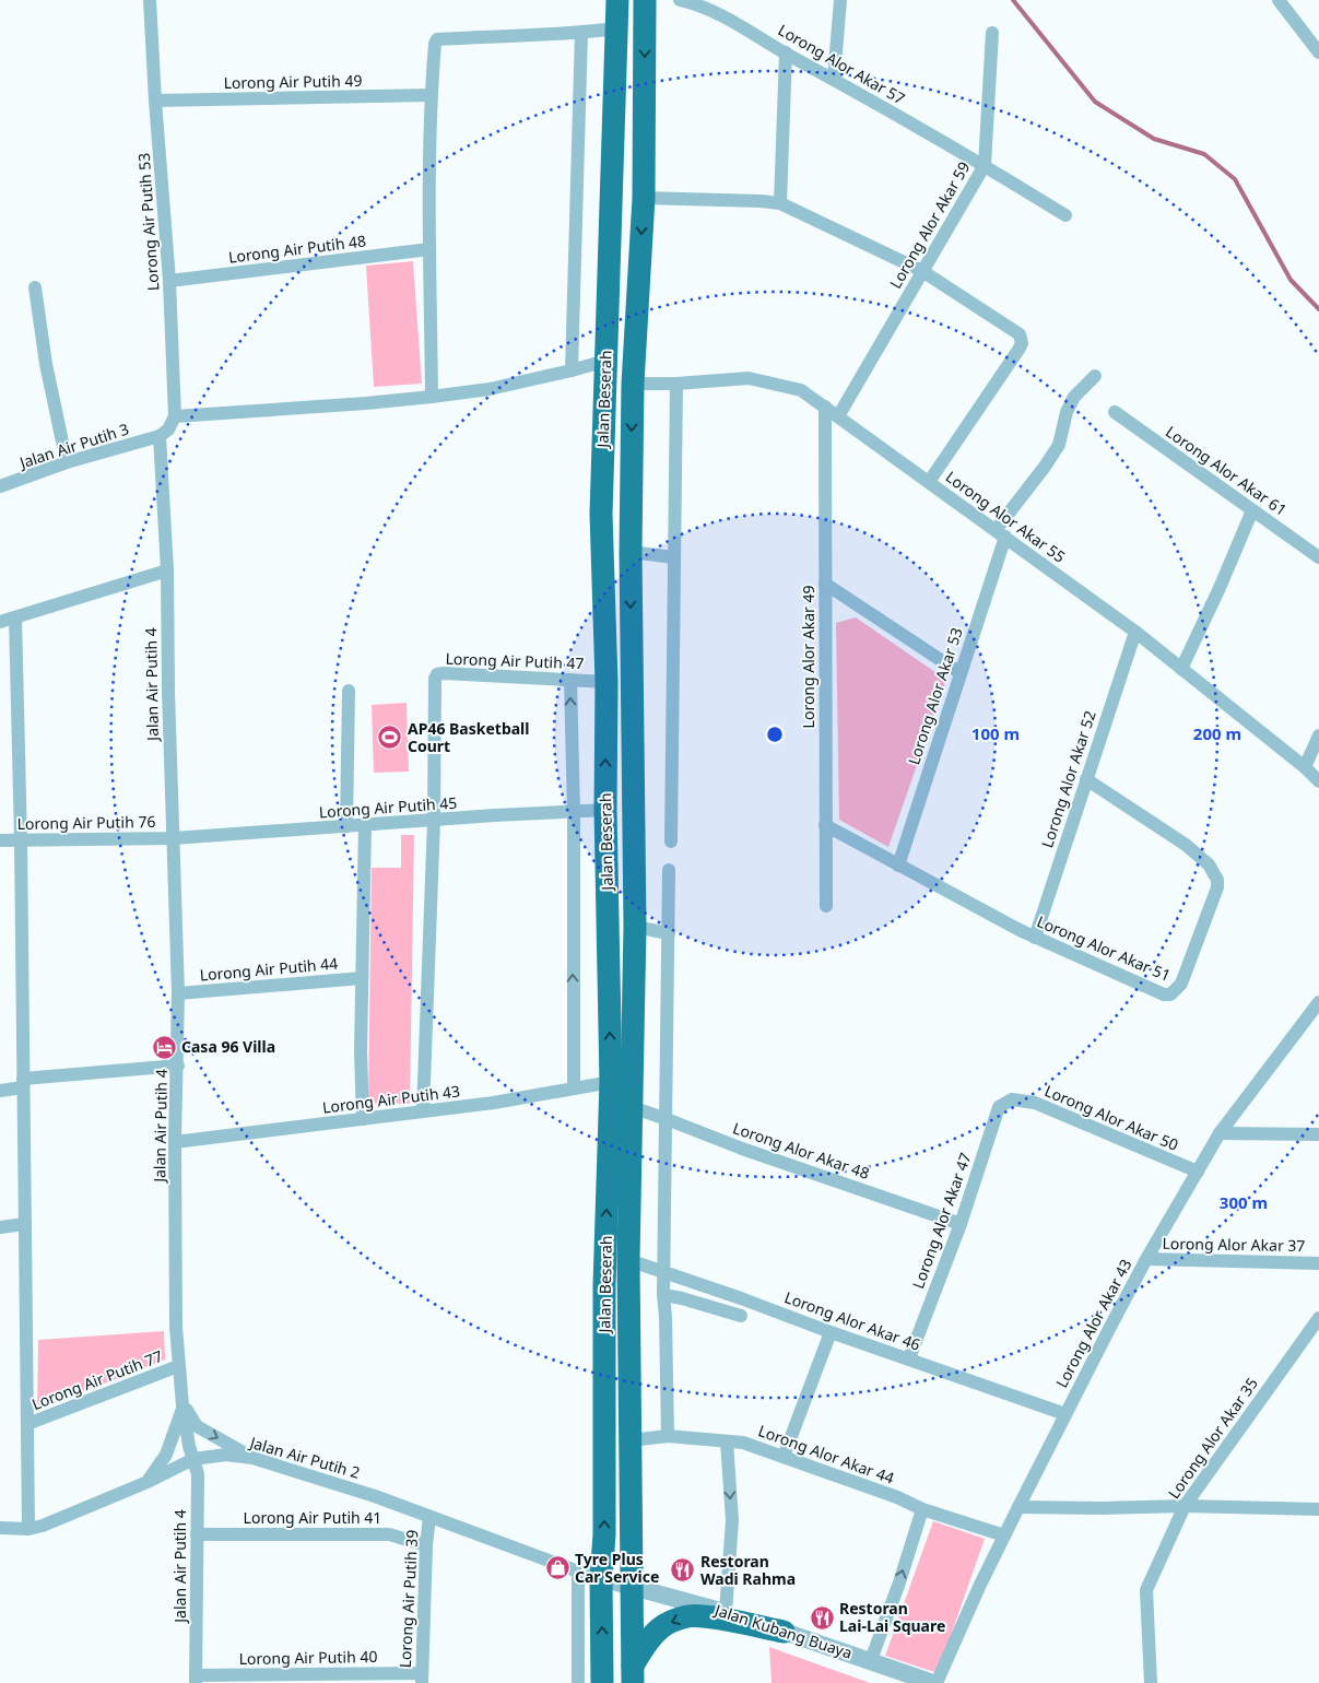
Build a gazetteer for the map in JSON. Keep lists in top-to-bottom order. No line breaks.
{"streets":{"highway":["Jalan Beserah"],"street":["Lorong Alor Akar 57","Lorong Air Putih 49","Lorong Air Putih 53","Lorong Alor Akar 59","Lorong Air Putih 48","Jalan Air Putih 3","Lorong Alor Akar 61","Lorong Alor Akar 55","Lorong Alor Akar 49","Lorong Air Putih 47","Jalan Air Putih 4","Lorong Alor Akar 53","Lorong Alor Akar 52","Lorong Air Putih 45","Lorong Air Putih 76","Lorong Alor Akar 51","Lorong Air Putih 44","Lorong Air Putih 43","Lorong Alor Akar 50","Lorong Alor Akar 48","Lorong Alor Akar 47","Lorong Alor Akar 37","Lorong Alor Akar 46","Lorong Alor Akar 43","Lorong Air Putih 77","Lorong Alor Akar 35","Lorong Alor Akar 44","Jalan Air Putih 2","Lorong Air Putih 41","Lorong Air Putih 39","Jalan Kubang Buaya","Lorong Air Putih 40"]},"crossings":[["Lorong Alor Akar 57","Lorong Alor Akar 59"],["Lorong Air Putih 49","Lorong Air Putih 53"],["Lorong Air Putih 53","Lorong Air Putih 48"],["Lorong Alor Akar 59","Lorong Alor Akar 55"],["Jalan Beserah","Lorong Alor Akar 55"],["Jalan Beserah","Lorong Air Putih 47"],["Jalan Beserah","Lorong Air Putih 45"],["Jalan Beserah","Lorong Air Putih 43"],["Jalan Beserah","Lorong Alor Akar 48"],["Jalan Beserah","Lorong Alor Akar 46"],["Jalan Beserah","Lorong Alor Akar 44"],["Jalan Beserah","Jalan Air Putih 2"],["Jalan Beserah","Jalan Kubang Buaya"],["Jalan Air Putih 3","Jalan Air Putih 4"],["Lorong Alor Akar 55","Lorong Alor Akar 49"],["Lorong Alor Akar 55","Lorong Alor Akar 53"],["Lorong Alor Akar 55","Lorong Alor Akar 52"],["Lorong Alor Akar 49","Lorong Alor Akar 51"],["Lorong Air Putih 47","Lorong Air Putih 45"],["Jalan Air Putih 4","Lorong Air Putih 45"],["Jalan Air Putih 4","Lorong Air Putih 76"],["Jalan Air Putih 4","Lorong Air Putih 44"],["Jalan Air Putih 4","Lorong Air Putih 43"],["Jalan Air Putih 4","Lorong Air Putih 77"],["Jalan Air Putih 4","Jalan Air Putih 2"],["Jalan Air Putih 4","Lorong Air Putih 41"],["Jalan Air Putih 4","Lorong Air Putih 40"],["Lorong Alor Akar 53","Lorong Alor Akar 51"],["Lorong Alor Akar 52","Lorong Alor Akar 51"],["Lorong Air Putih 45","Lorong Air Putih 76"],["Lorong Alor Akar 50","Lorong Alor Akar 47"],["Lorong Alor Akar 50","Lorong Alor Akar 43"],["Lorong Alor Akar 48","Lorong Alor Akar 47"],["Lorong Alor Akar 47","Lorong Alor Akar 46"],["Lorong Alor Akar 37","Lorong Alor Akar 43"],["Lorong Alor Akar 46","Lorong Alor Akar 43"],["Lorong Alor Akar 43","Lorong Alor Akar 44"],["Lorong Alor Akar 43","Jalan Kubang Buaya"],["Jalan Air Putih 2","Lorong Air Putih 39"],["Jalan Air Putih 2","Jalan Kubang Buaya"],["Lorong Air Putih 41","Lorong Air Putih 39"],["Lorong Air Putih 39","Lorong Air Putih 40"]],"places":{"sports":["AP46 Basketball Court"],"hotel":["Casa 96 Villa"],"shop":["Tyre Plus Car Service"],"restaurant":["Restoran Wadi Rahma","Restoran Lai-Lai Square"]},"rings":["100 m","200 m","300 m"]}
